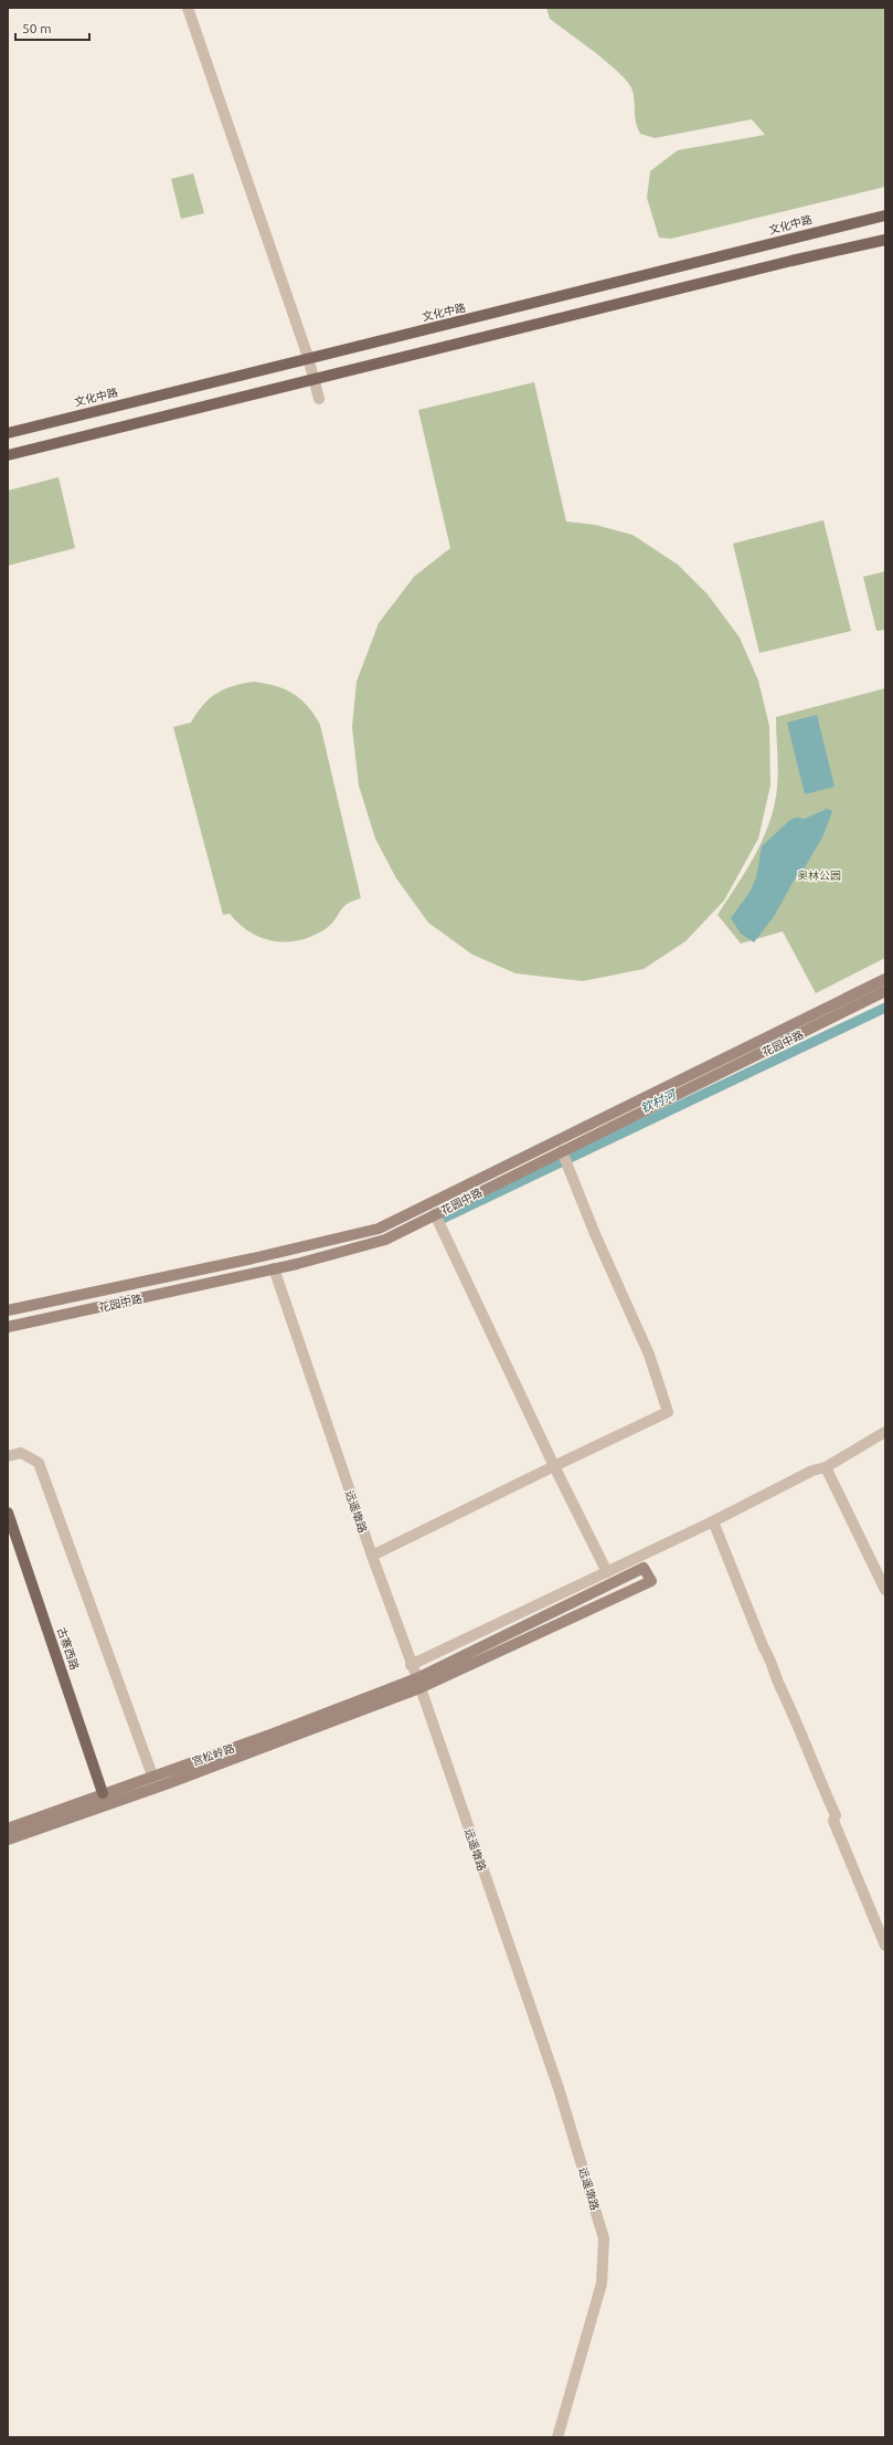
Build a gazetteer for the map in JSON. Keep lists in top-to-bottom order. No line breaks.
{"streets":{"main road":["文化中路","花园中路","古寨西路","宫松岭路"],"street":["远遥墩路"]},"crossings":[["花园中路","远遥墩路"],["远遥墩路","宫松岭路"],["古寨西路","宫松岭路"]],"water":["钦村河"],"parks":["奥林公园"],"scale_bar":"50 m"}
